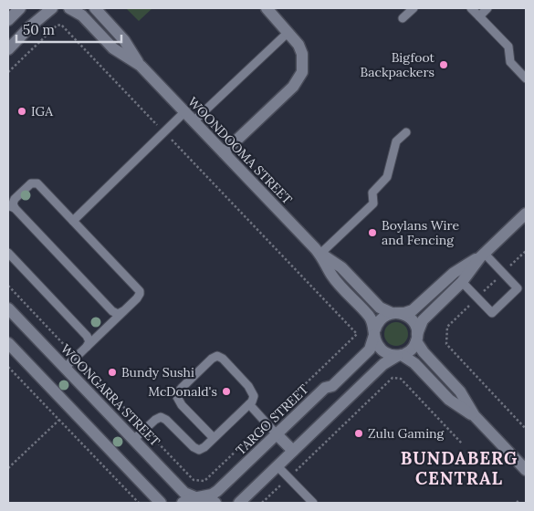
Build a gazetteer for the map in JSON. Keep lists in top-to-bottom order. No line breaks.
{"streets":{"street":["WOONDOOMA STREET","WOONGARRA STREET","TARGO STREET"]},"crossings":[["WOONDOOMA STREET","TARGO STREET"],["WOONGARRA STREET","TARGO STREET"]],"districts":["BUNDABERG CENTRAL"],"places":["Bigfoot Backpackers","IGA","Boylans Wire and Fencing","Bundy Sushi","McDonald's","Zulu Gaming"],"scale_bar":"50 m"}
